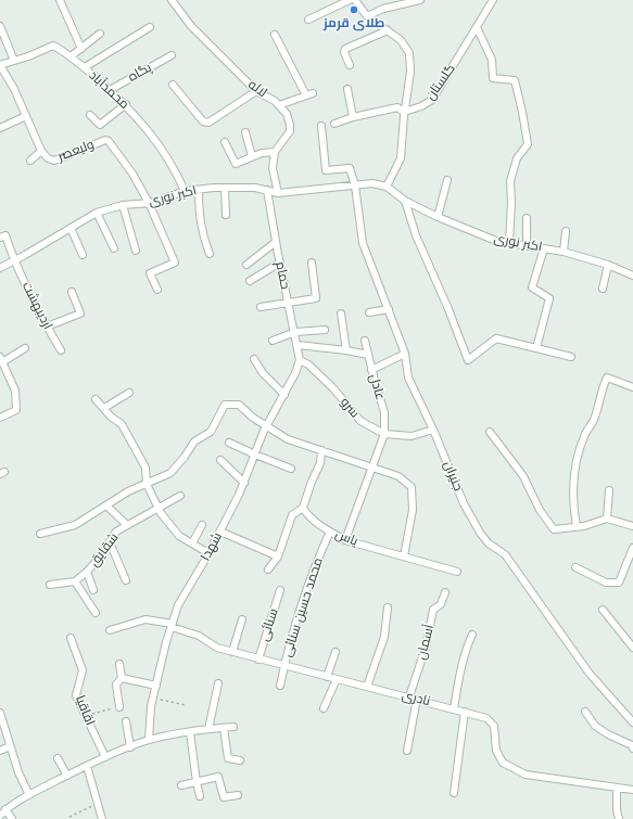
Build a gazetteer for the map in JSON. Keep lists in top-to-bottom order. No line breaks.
{"streets":{"street":["پگاه","گلستان","لاله","محمدآباد","ولیعصر","اکبر نوری","حمام","اردیبهشت","عادل","سرو","جنیران","یاس","شهدا","شقایق","محمد حسین سنائی","سنائی","آسمان","نادری","اقاقیا"]},"crossings":[["پگاه","محمدآباد"],["محمدآباد","ولیعصر"],["محمدآباد","اکبر نوری"],["ولیعصر","اکبر نوری"],["اکبر نوری","حمام"],["اکبر نوری","اردیبهشت"],["اکبر نوری","جنیران"],["حمام","سرو"],["حمام","شهدا"],["عادل","سرو"],["سرو","جنیران"],["سرو","شهدا"],["یاس","محمد حسین سنائی"],["شهدا","نادری"],["محمد حسین سنائی","نادری"],["سنائی","نادری"],["آسمان","نادری"]],"places":["طلای قرمز"]}
